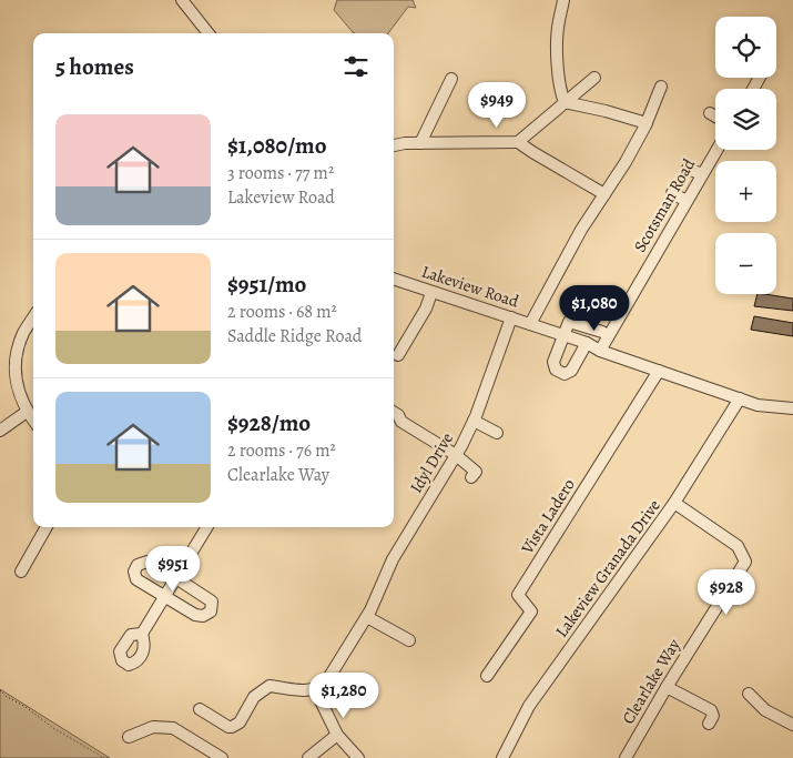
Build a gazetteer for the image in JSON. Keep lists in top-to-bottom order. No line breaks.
{"streets":{"street":["Scotsman Road","Lakeview Road","Idyl Drive","Vista Ladero","Lakeview Granada Drive","Clearlake Way"]},"crossings":[["Scotsman Road","Lakeview Road"],["Lakeview Road","Idyl Drive"],["Lakeview Road","Vista Ladero"],["Lakeview Road","Lakeview Granada Drive"],["Lakeview Granada Drive","Clearlake Way"]],"page":{"map_buttons":["+","−"],"heading":"5 homes","price":["$949","$1,080","$951","$928","$1,280"],"list":[{"name":"$1,080/mo","note":"3 rooms · 77 m² · Lakeview Road"},{"name":"$951/mo","note":"2 rooms · 68 m² · Saddle Ridge Road"},{"name":"$928/mo","note":"2 rooms · 76 m² · Clearlake Way"}]}}
